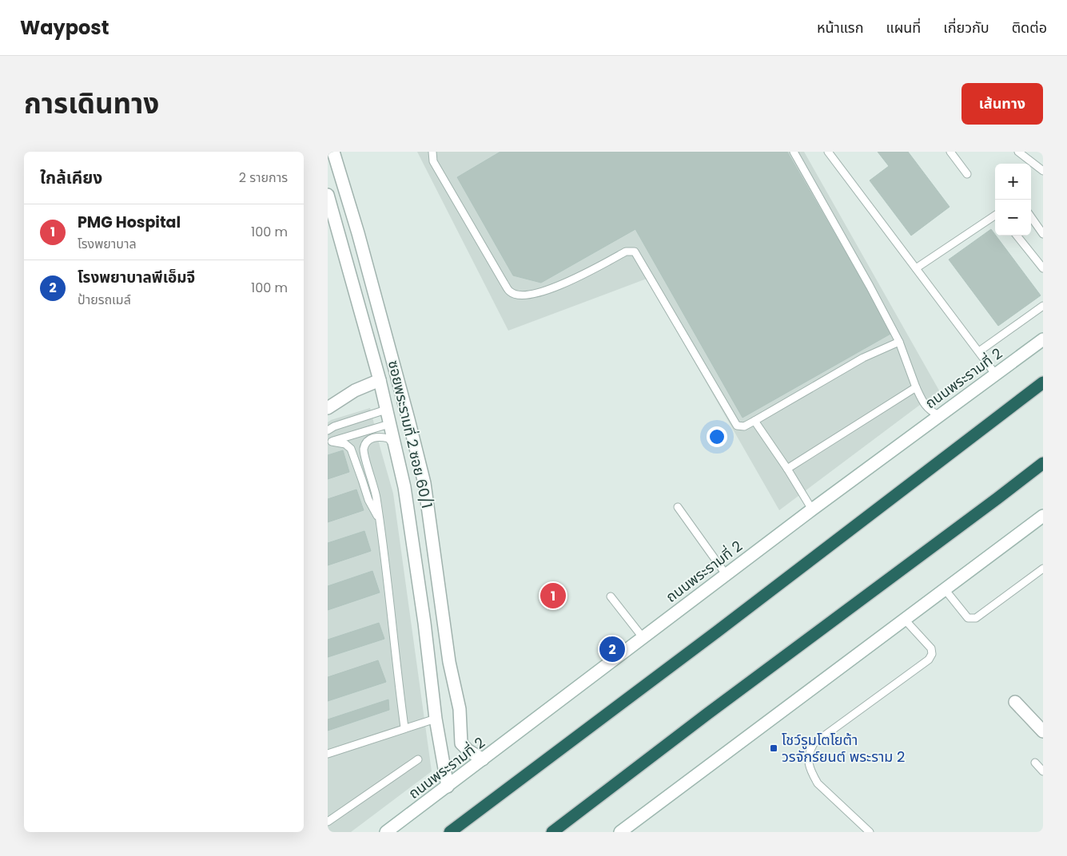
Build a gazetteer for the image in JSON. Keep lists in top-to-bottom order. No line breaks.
{"streets":{"main road":["ถนนพระรามที่ 2","ซอยพระรามที่ 2 ซอย 60/1"]},"crossings":[["ถนนพระรามที่ 2","ซอยพระรามที่ 2 ซอย 60/1"]],"places":{"transit":["โชว์รูมโตโยต้า วรจักร์ยนต์ พระราม 2"]},"page":{"header":"Waypost","nav":["หน้าแรก","แผนที่","เกี่ยวกับ","ติดต่อ"],"title":"การเดินทาง","buttons":"เส้นทาง","heading":["ใกล้เคียง","2 รายการ"],"map_buttons":["+","−"],"list":[{"mark":"1","name":"PMG Hospital","note":"โรงพยาบาล","value":"100 m"},{"mark":"2","name":"โรงพยาบาลพีเอ็มจี","note":"ป้ายรถเมล์","value":"100 m"}],"pins":["1","2"]}}
